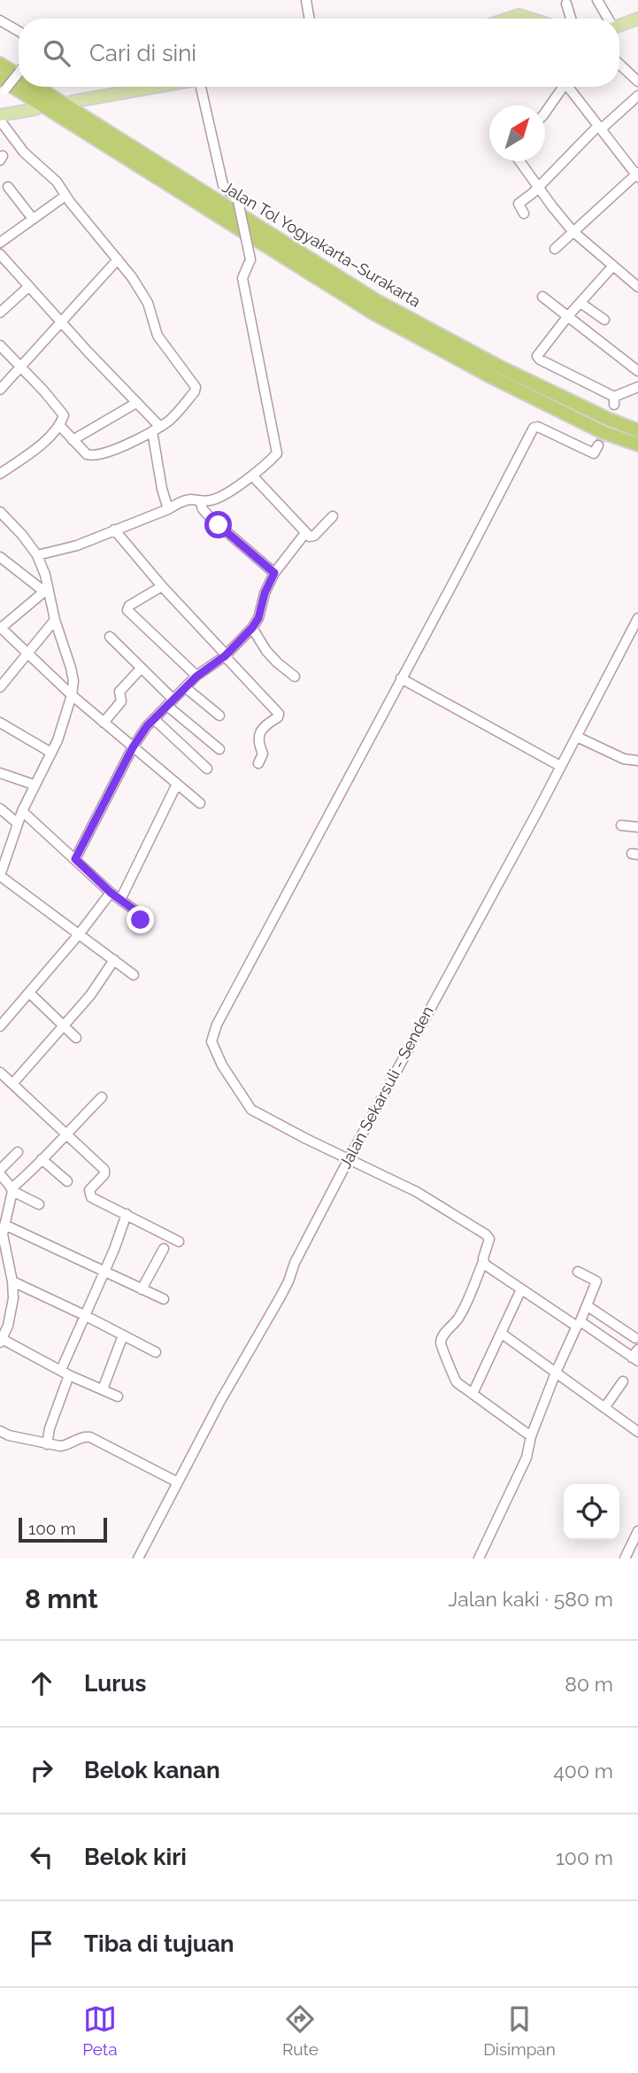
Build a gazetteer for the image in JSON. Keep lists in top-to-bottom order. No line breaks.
{"streets":{"highway":["Jalan Tol Yogyakarta–Surakarta"],"street":["Jalan Sekarsuli - Senden"]},"scale_bar":"100 m","north":"top right","page":{"search":"Cari di sini","scale":"100 m","heading":["8 mnt","Jalan kaki · 580 m"],"list":[["Lurus","80 m"],["Belok kanan","400 m"],["Belok kiri","100 m"],"Tiba di tujuan"],"nav":["Peta","Rute","Disimpan"]}}
